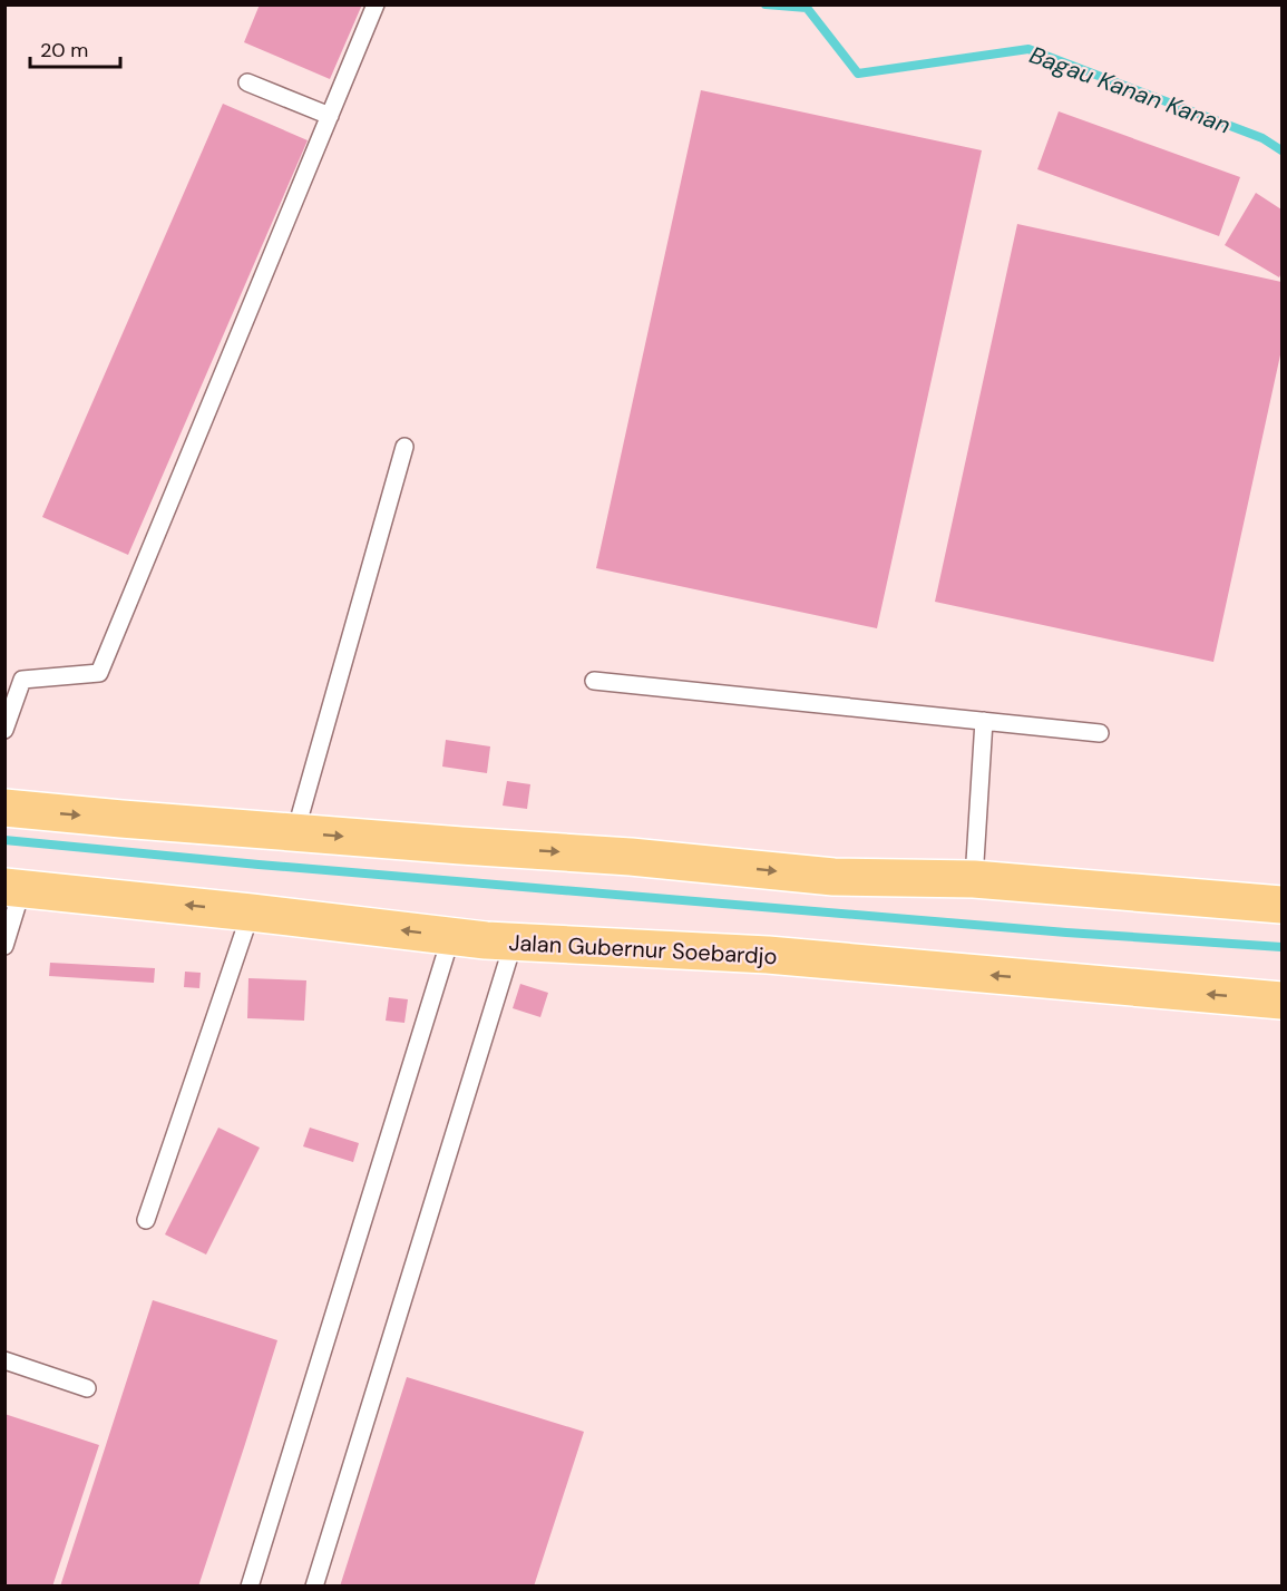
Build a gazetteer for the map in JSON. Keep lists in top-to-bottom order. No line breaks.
{"streets":{"highway":["Jalan Gubernur Soebardjo"]},"water":["Bagau Kanan Kanan"],"scale_bar":"20 m"}
